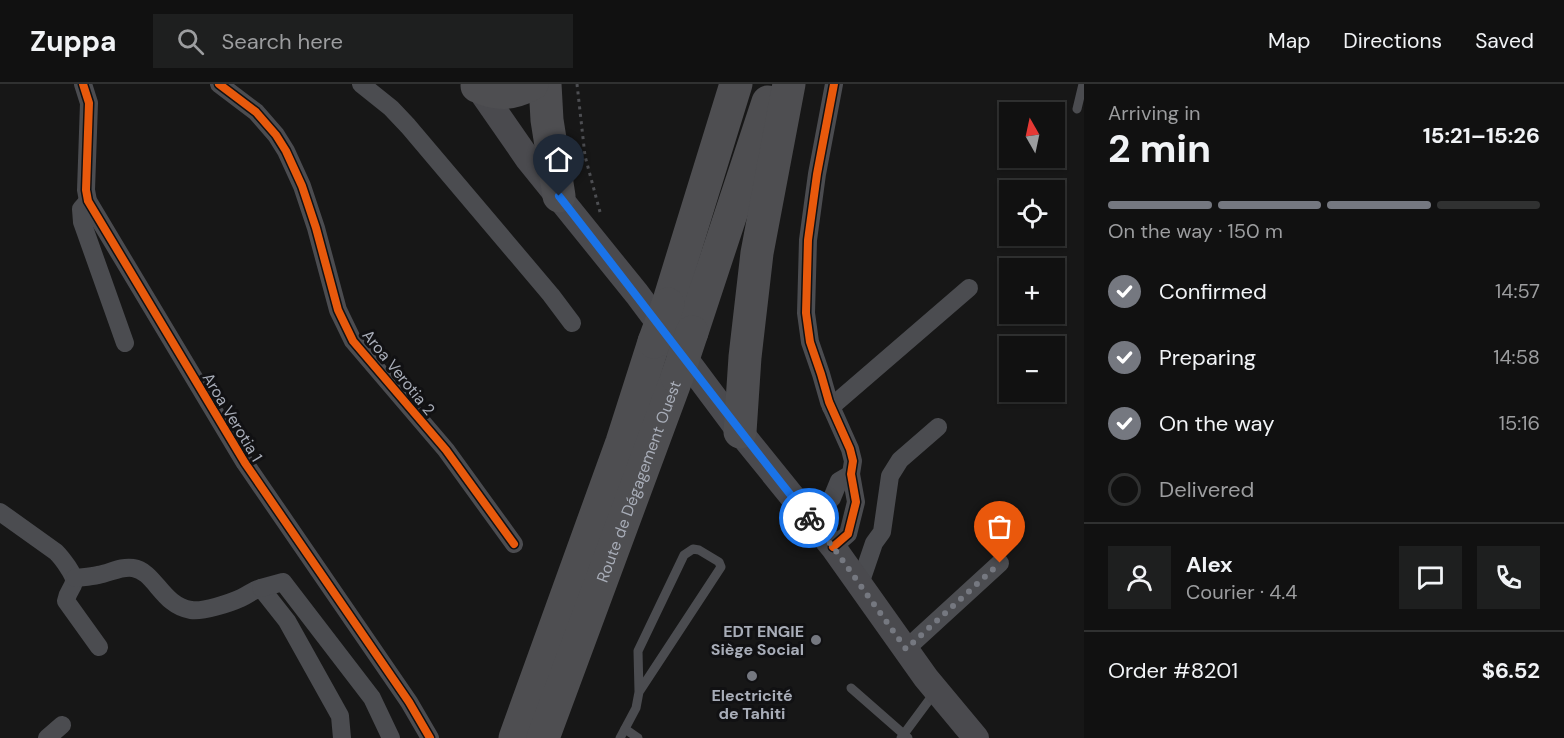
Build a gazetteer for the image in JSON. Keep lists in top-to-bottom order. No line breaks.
{"streets":{"highway":["Route de Dégagement Ouest"],"street":["Aroa Verotia 2","Aroa Verotia 1"]},"places":["EDT ENGIE Siège Social","Electricité de Tahiti"],"north":"top","page":{"header":"Zuppa","search":"Search here","nav":["Map","Directions","Saved"],"heading":["2 min","Arriving in","15:21–15:26"],"panel":["Alex","Courier · 4.4","Order #8201","$6.52"],"map_buttons":["+","−"],"bar":"On the way · 150 m","list":[["Confirmed","14:57"],["Preparing","14:58"],["On the way","15:16"],"Delivered"]}}
